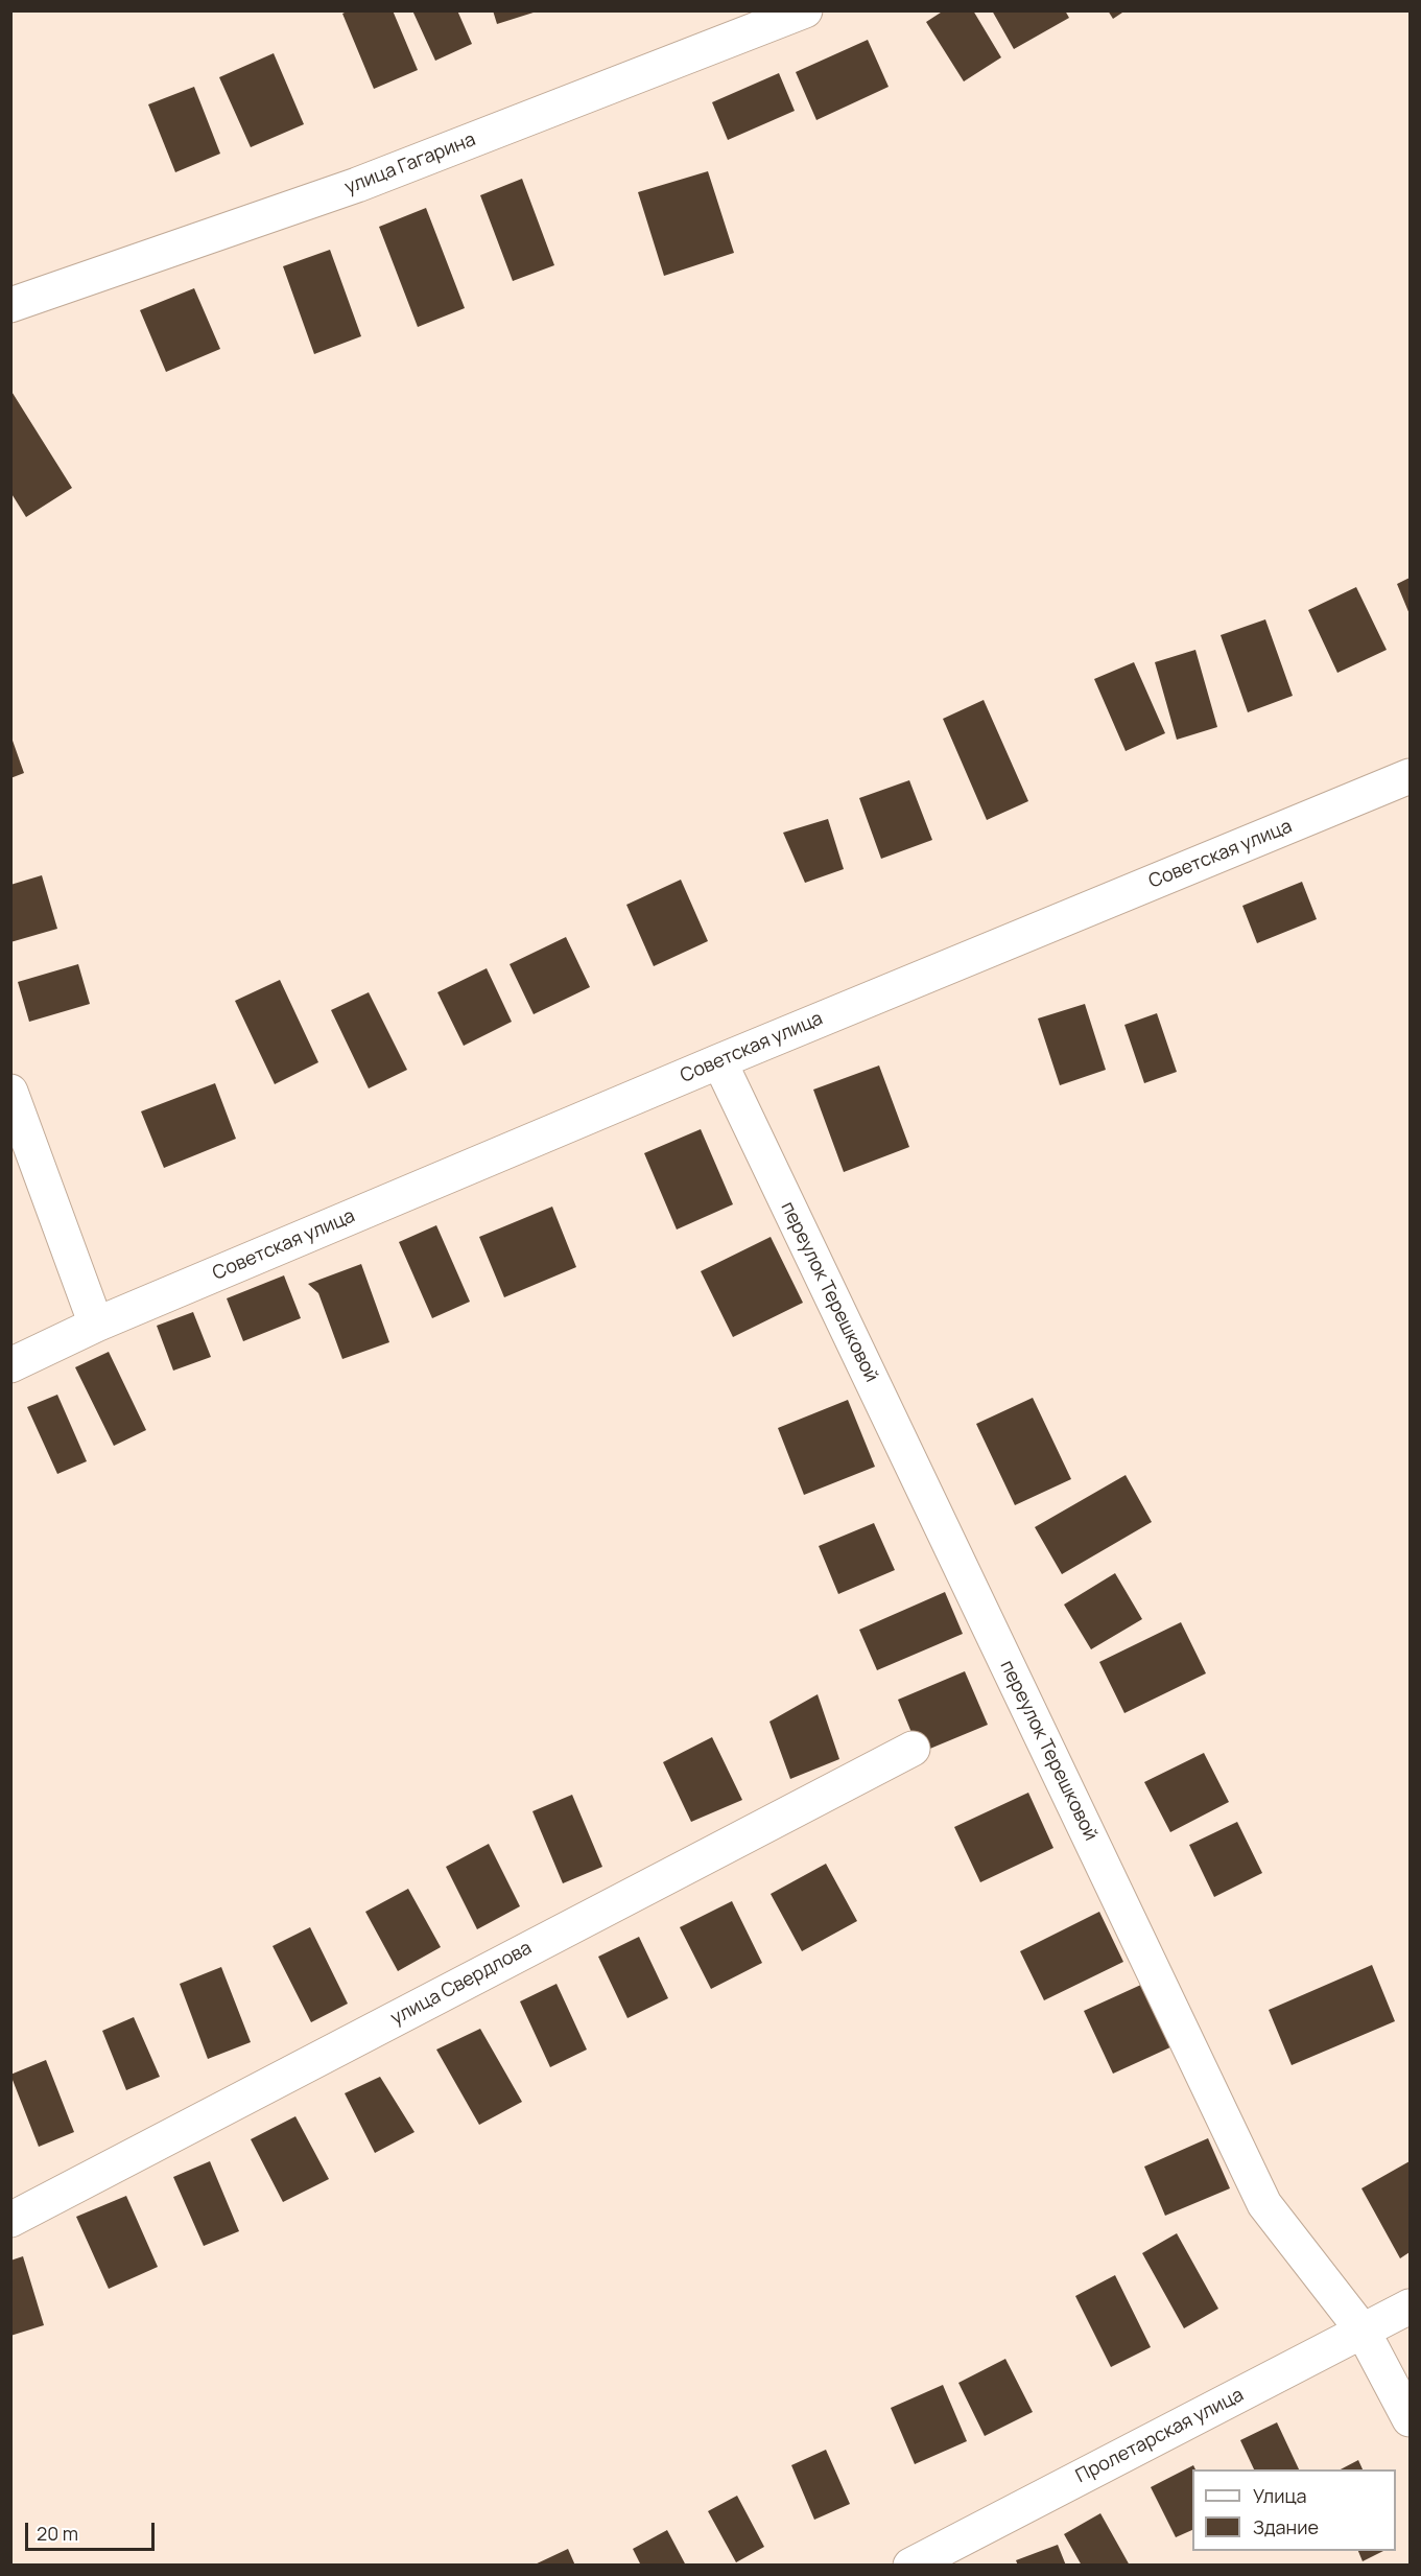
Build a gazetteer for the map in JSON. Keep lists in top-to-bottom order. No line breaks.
{"streets":{"street":["улица Гагарина","Советская улица","переулок Терешковой","улица Свердлова","Пролетарская улица"]},"crossings":[["Советская улица","переулок Терешковой"],["переулок Терешковой","Пролетарская улица"]],"legend":["Улица","Здание"],"scale_bar":"20 m"}
